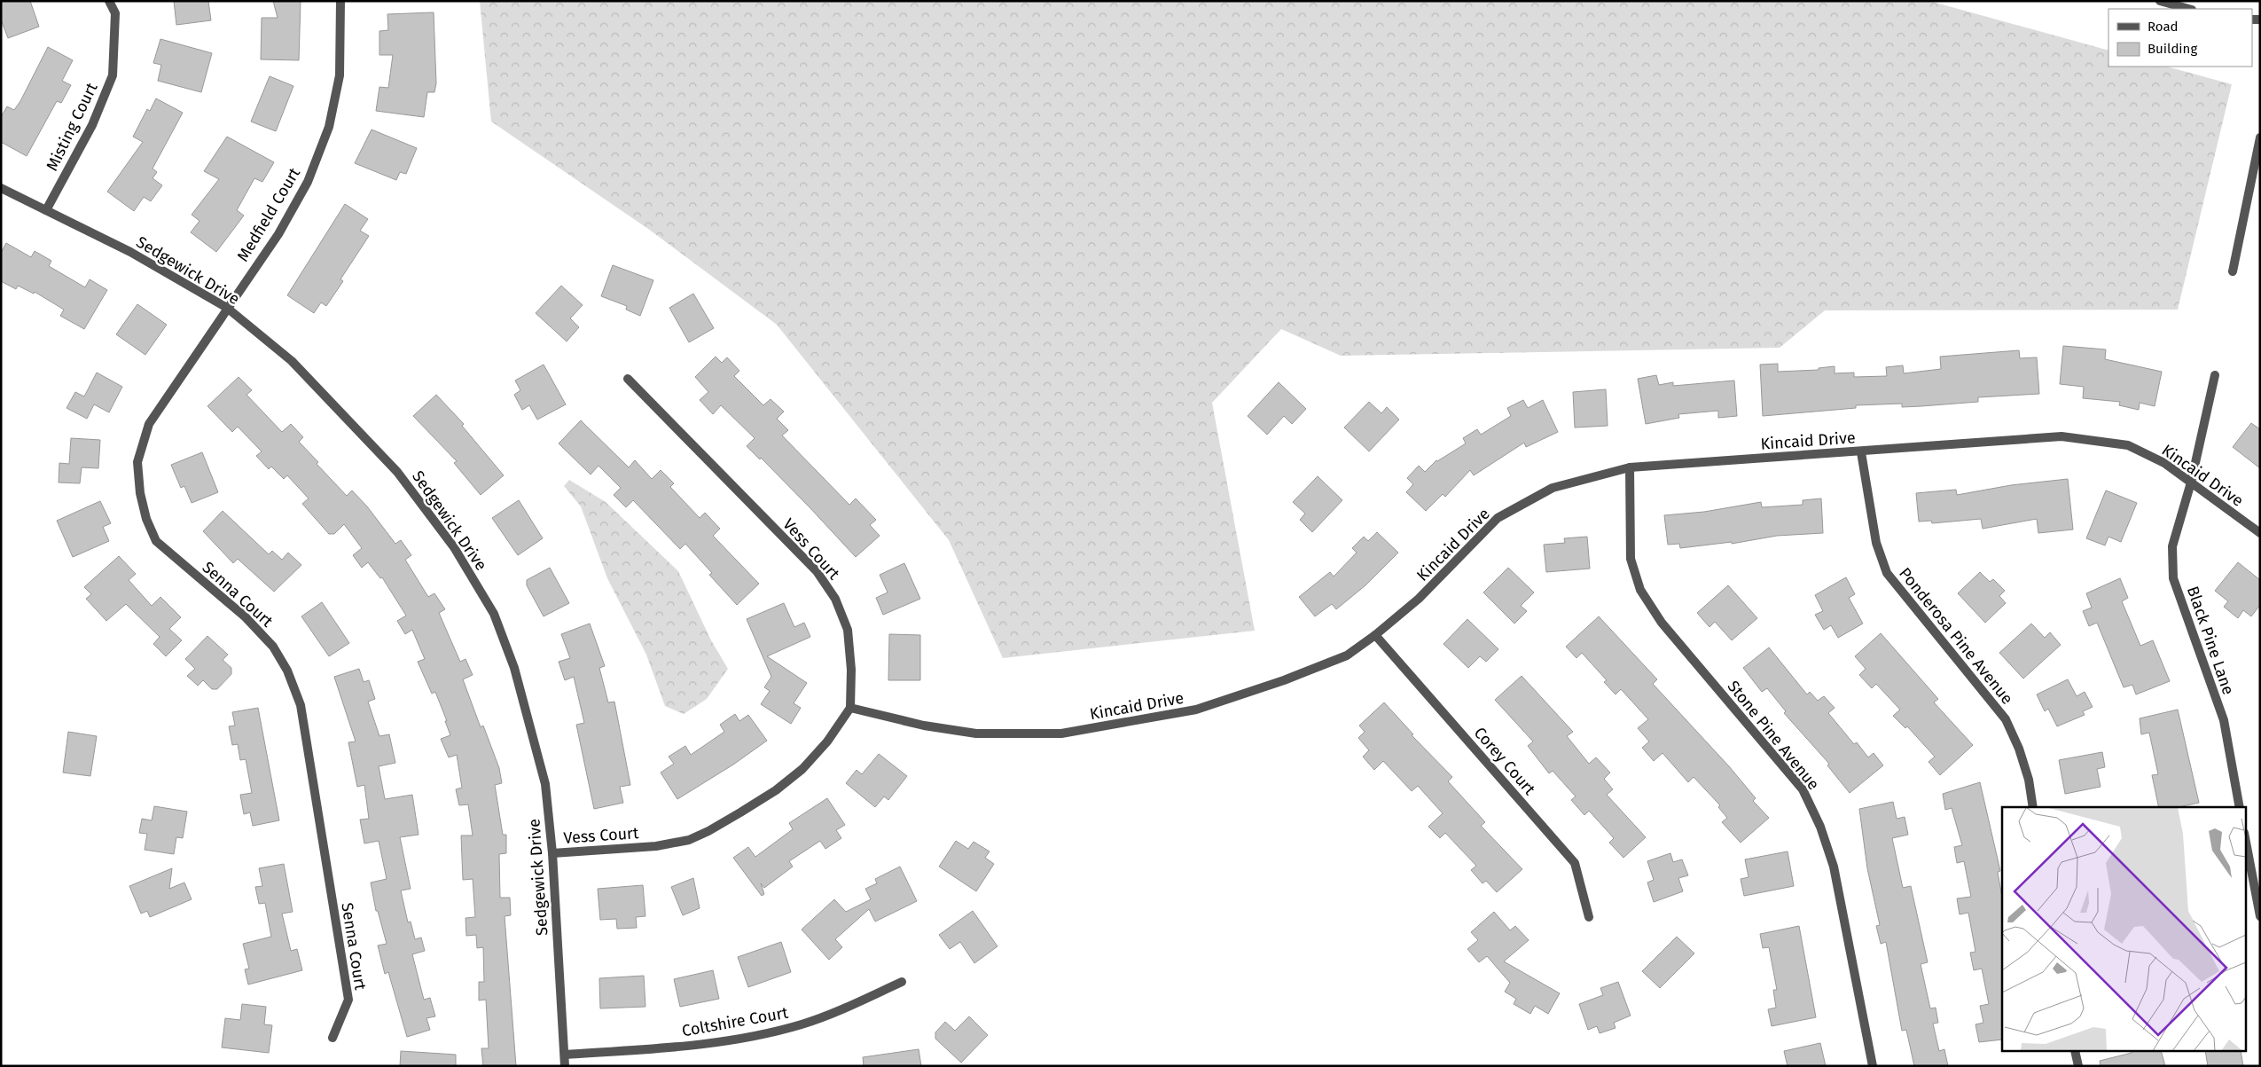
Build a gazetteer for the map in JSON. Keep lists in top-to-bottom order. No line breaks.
{"streets":{"street":["Misting Court","Medfield Court","Sedgewick Drive","Kincaid Drive","Vess Court","Senna Court","Ponderosa Pine Avenue","Black Pine Lane","Stone Pine Avenue","Corey Court","Coltshire Court"]},"crossings":[["Misting Court","Sedgewick Drive"],["Medfield Court","Sedgewick Drive"],["Medfield Court","Senna Court"],["Sedgewick Drive","Vess Court"],["Sedgewick Drive","Senna Court"],["Sedgewick Drive","Coltshire Court"],["Kincaid Drive","Vess Court"],["Kincaid Drive","Ponderosa Pine Avenue"],["Kincaid Drive","Black Pine Lane"],["Kincaid Drive","Stone Pine Avenue"],["Kincaid Drive","Corey Court"]],"legend":["Road","Building"]}
